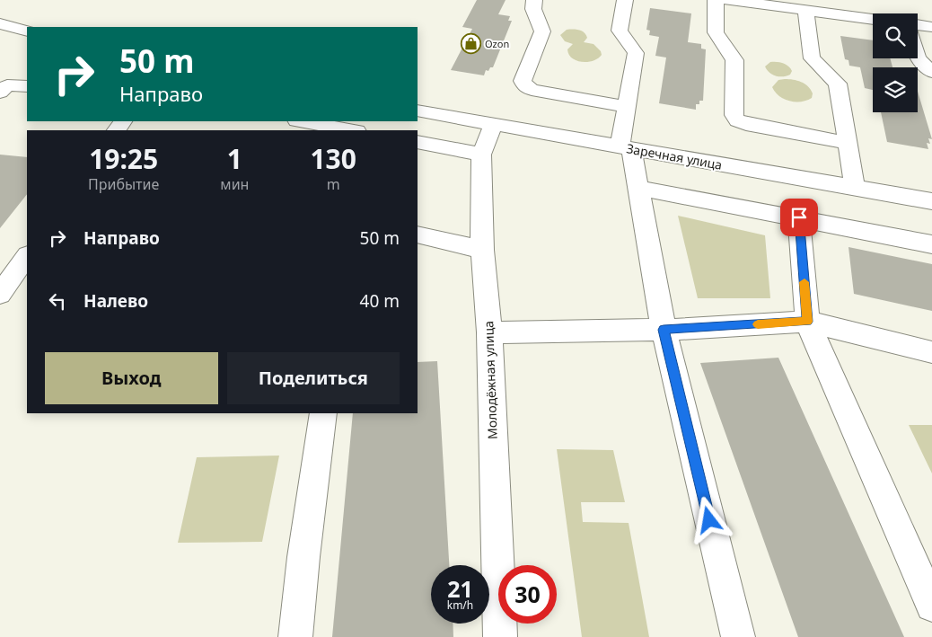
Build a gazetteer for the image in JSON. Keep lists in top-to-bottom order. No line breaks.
{"streets":{"street":["Заречная улица","Молодёжная улица"]},"crossings":[["Заречная улица","Молодёжная улица"]],"places":{"shop":["Ozon"]},"page":{"turn":["50 m","Направо"],"eta":["19:25","Прибытие","1","мин","130","m"],"list":[{"name":"Направо","value":"50 m"},{"name":"Налево","value":"40 m"}],"buttons":["Выход","Поделиться"],"speed":"21 km/h","limit":"30"}}
